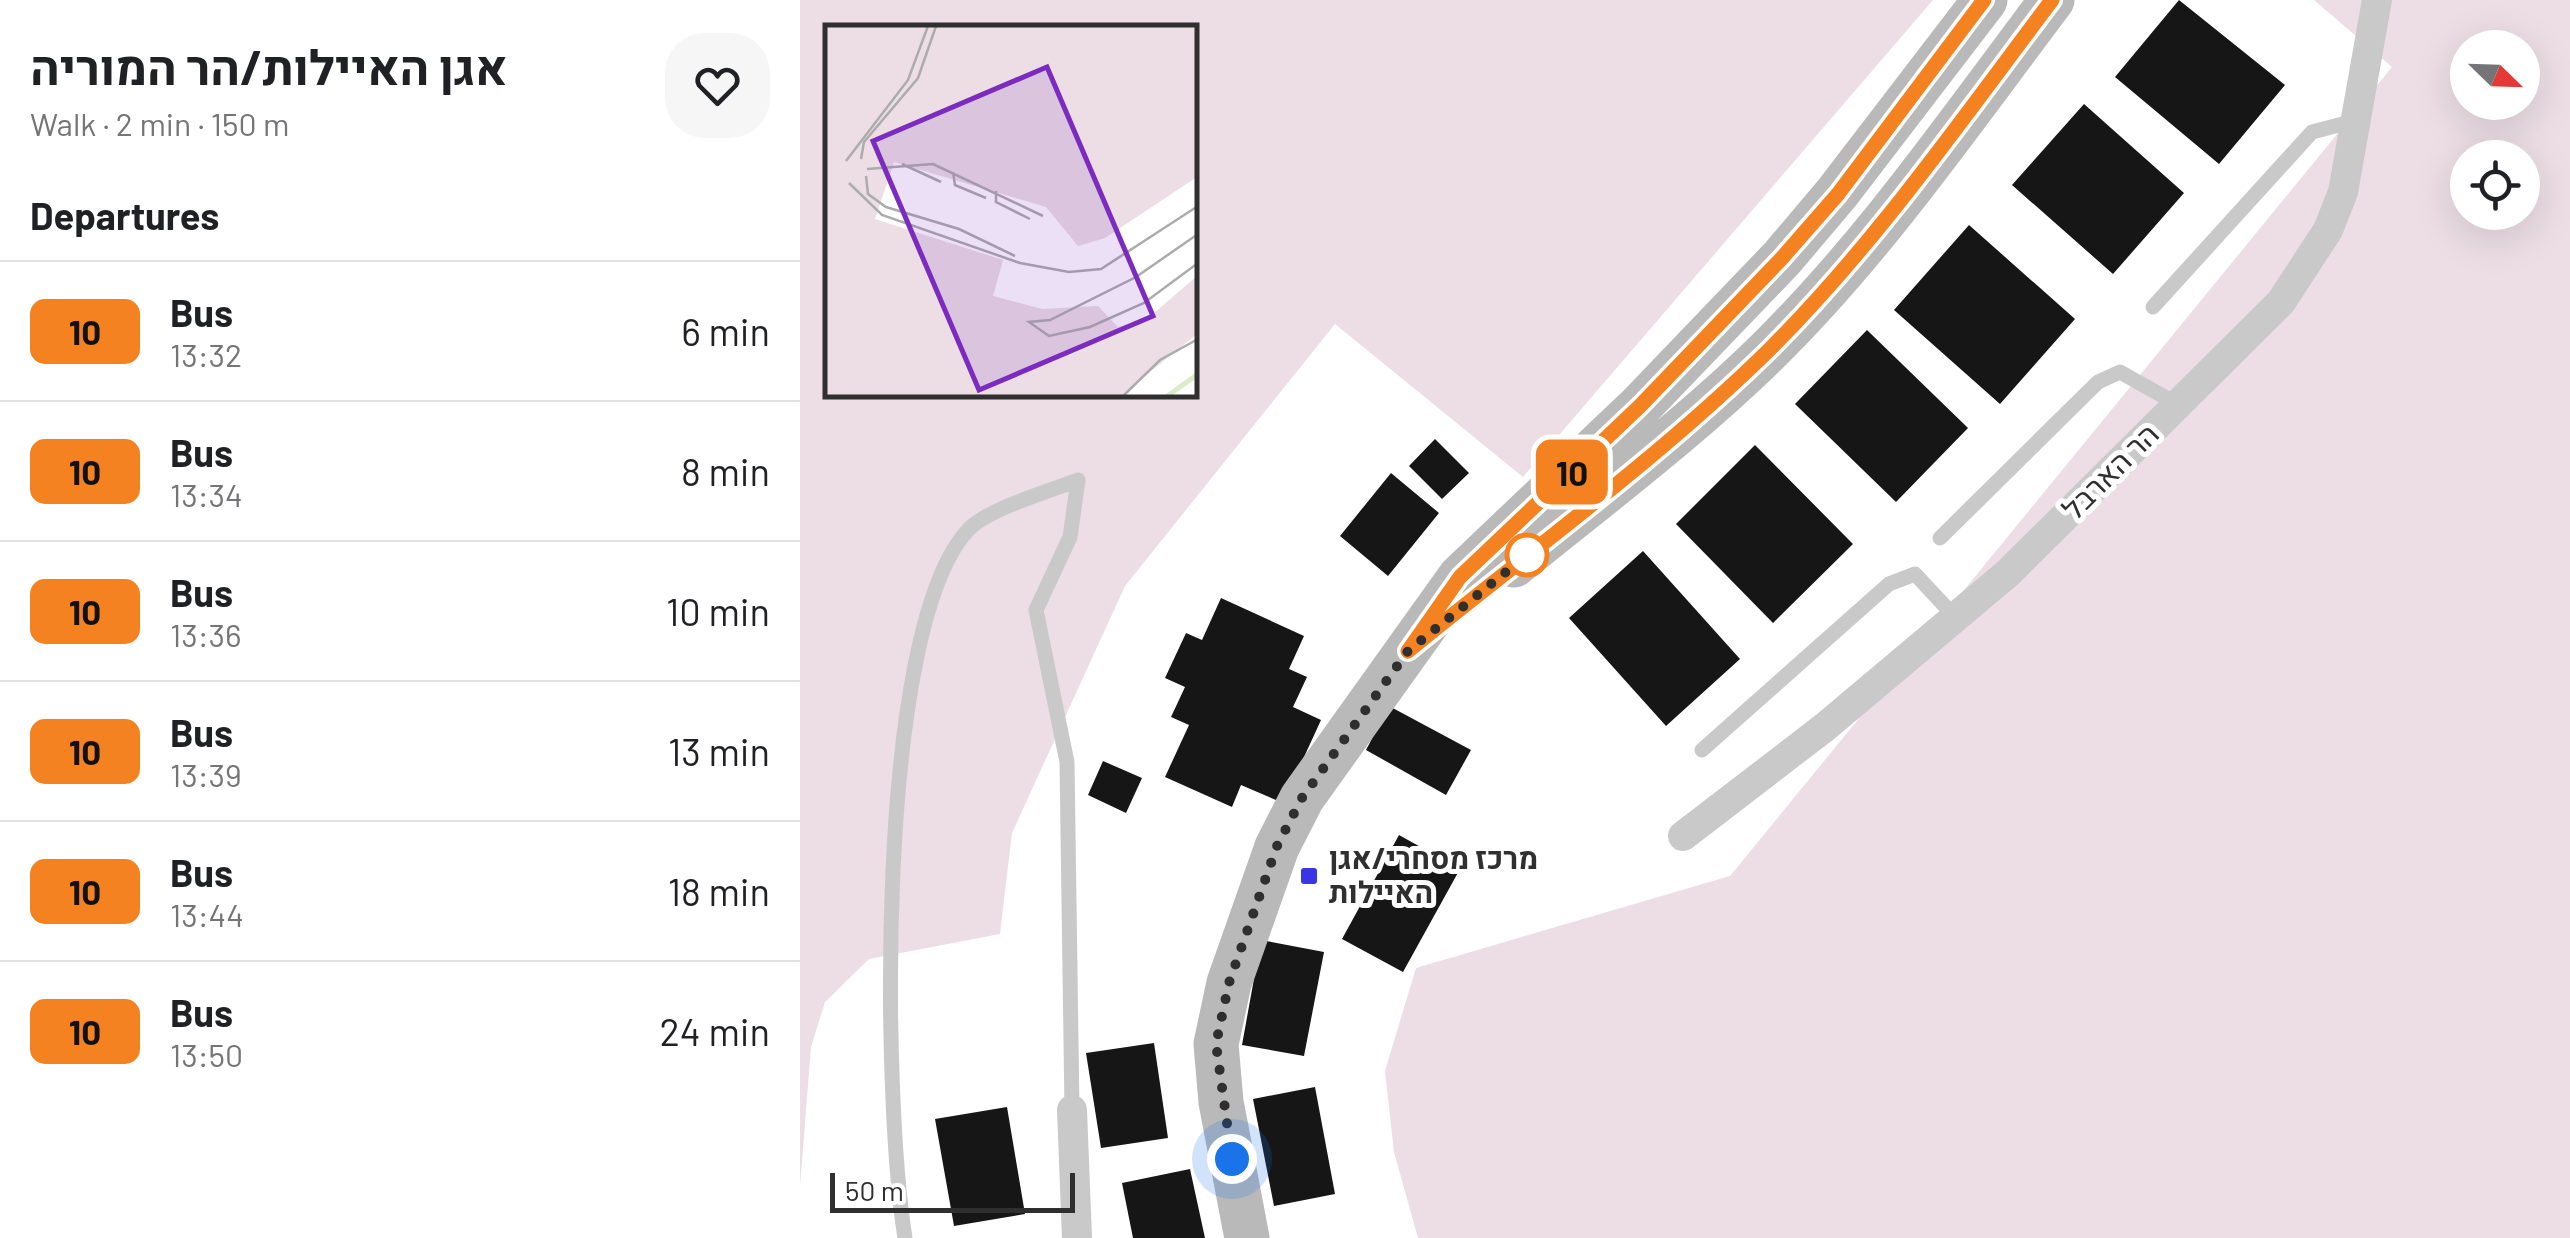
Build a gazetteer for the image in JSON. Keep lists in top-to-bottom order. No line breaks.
{"streets":{"street":["הר הארבל"]},"places":{"transit":["מרכז מסחרי/אגן האיילות"]},"lines":["bus line 10"],"scale_bar":"50 m","north":"bottom right","page":{"heading":[["אגן האיילות/הר המוריה","Walk · 2 min · 150 m"],"Departures"],"on_map":"10","list":[{"mark":"10","name":"Bus","note":"13:32","value":"6 min"},{"mark":"10","name":"Bus","note":"13:34","value":"8 min"},{"mark":"10","name":"Bus","note":"13:36","value":"10 min"},{"mark":"10","name":"Bus","note":"13:39","value":"13 min"},{"mark":"10","name":"Bus","note":"13:44","value":"18 min"},{"mark":"10","name":"Bus","note":"13:50","value":"24 min"}],"scale":"50 m"}}
